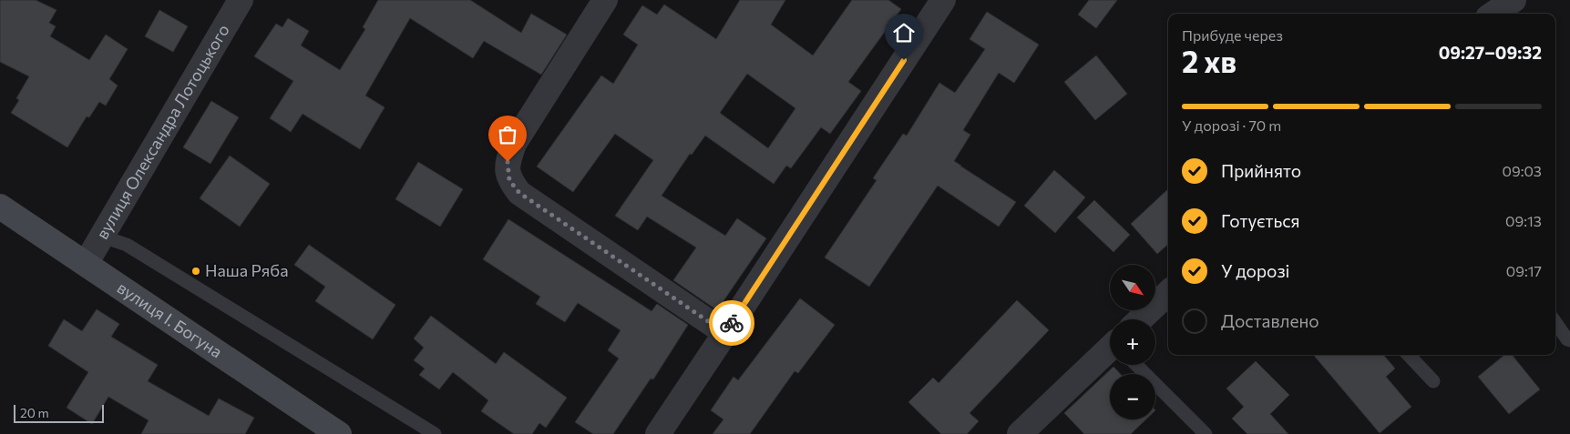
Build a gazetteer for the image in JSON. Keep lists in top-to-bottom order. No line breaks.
{"streets":{"street":["вулиця Олександра Лотоцького","вулиця І. Богуна"]},"crossings":[["вулиця Олександра Лотоцького","вулиця І. Богуна"]],"places":["Наша Ряба"],"scale_bar":"20 m","north":"bottom right","page":{"heading":["2 хв","Прибуде через","09:27–09:32"],"bar":"У дорозі · 70 m","list":[["Прийнято","09:03"],["Готується","09:13"],["У дорозі","09:17"],"Доставлено"],"map_buttons":["+","−"],"scale":"20 m"}}
